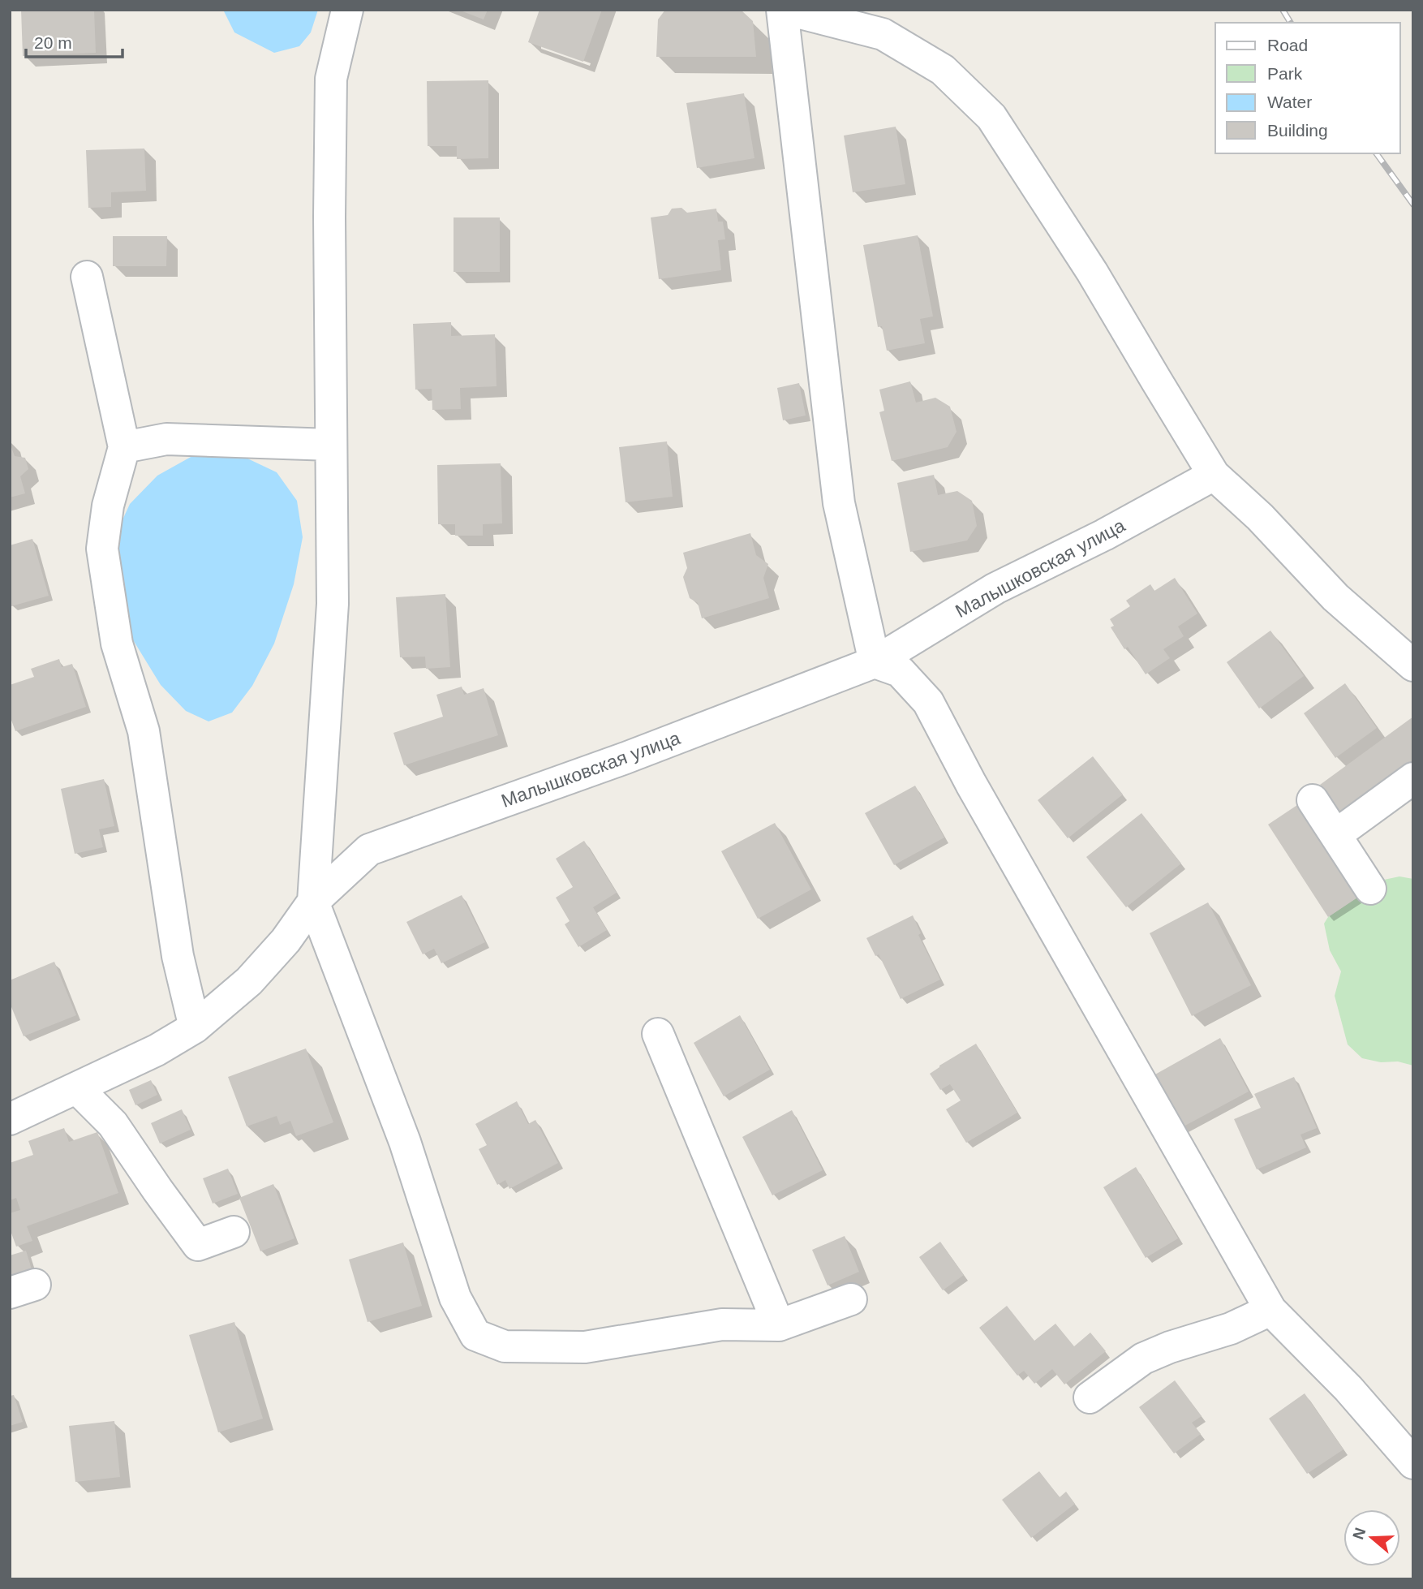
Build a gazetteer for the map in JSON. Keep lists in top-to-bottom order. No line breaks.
{"streets":{"street":["Малышковская улица"]},"legend":["Road","Park","Water","Building"],"scale_bar":"20 m","north":"left"}
